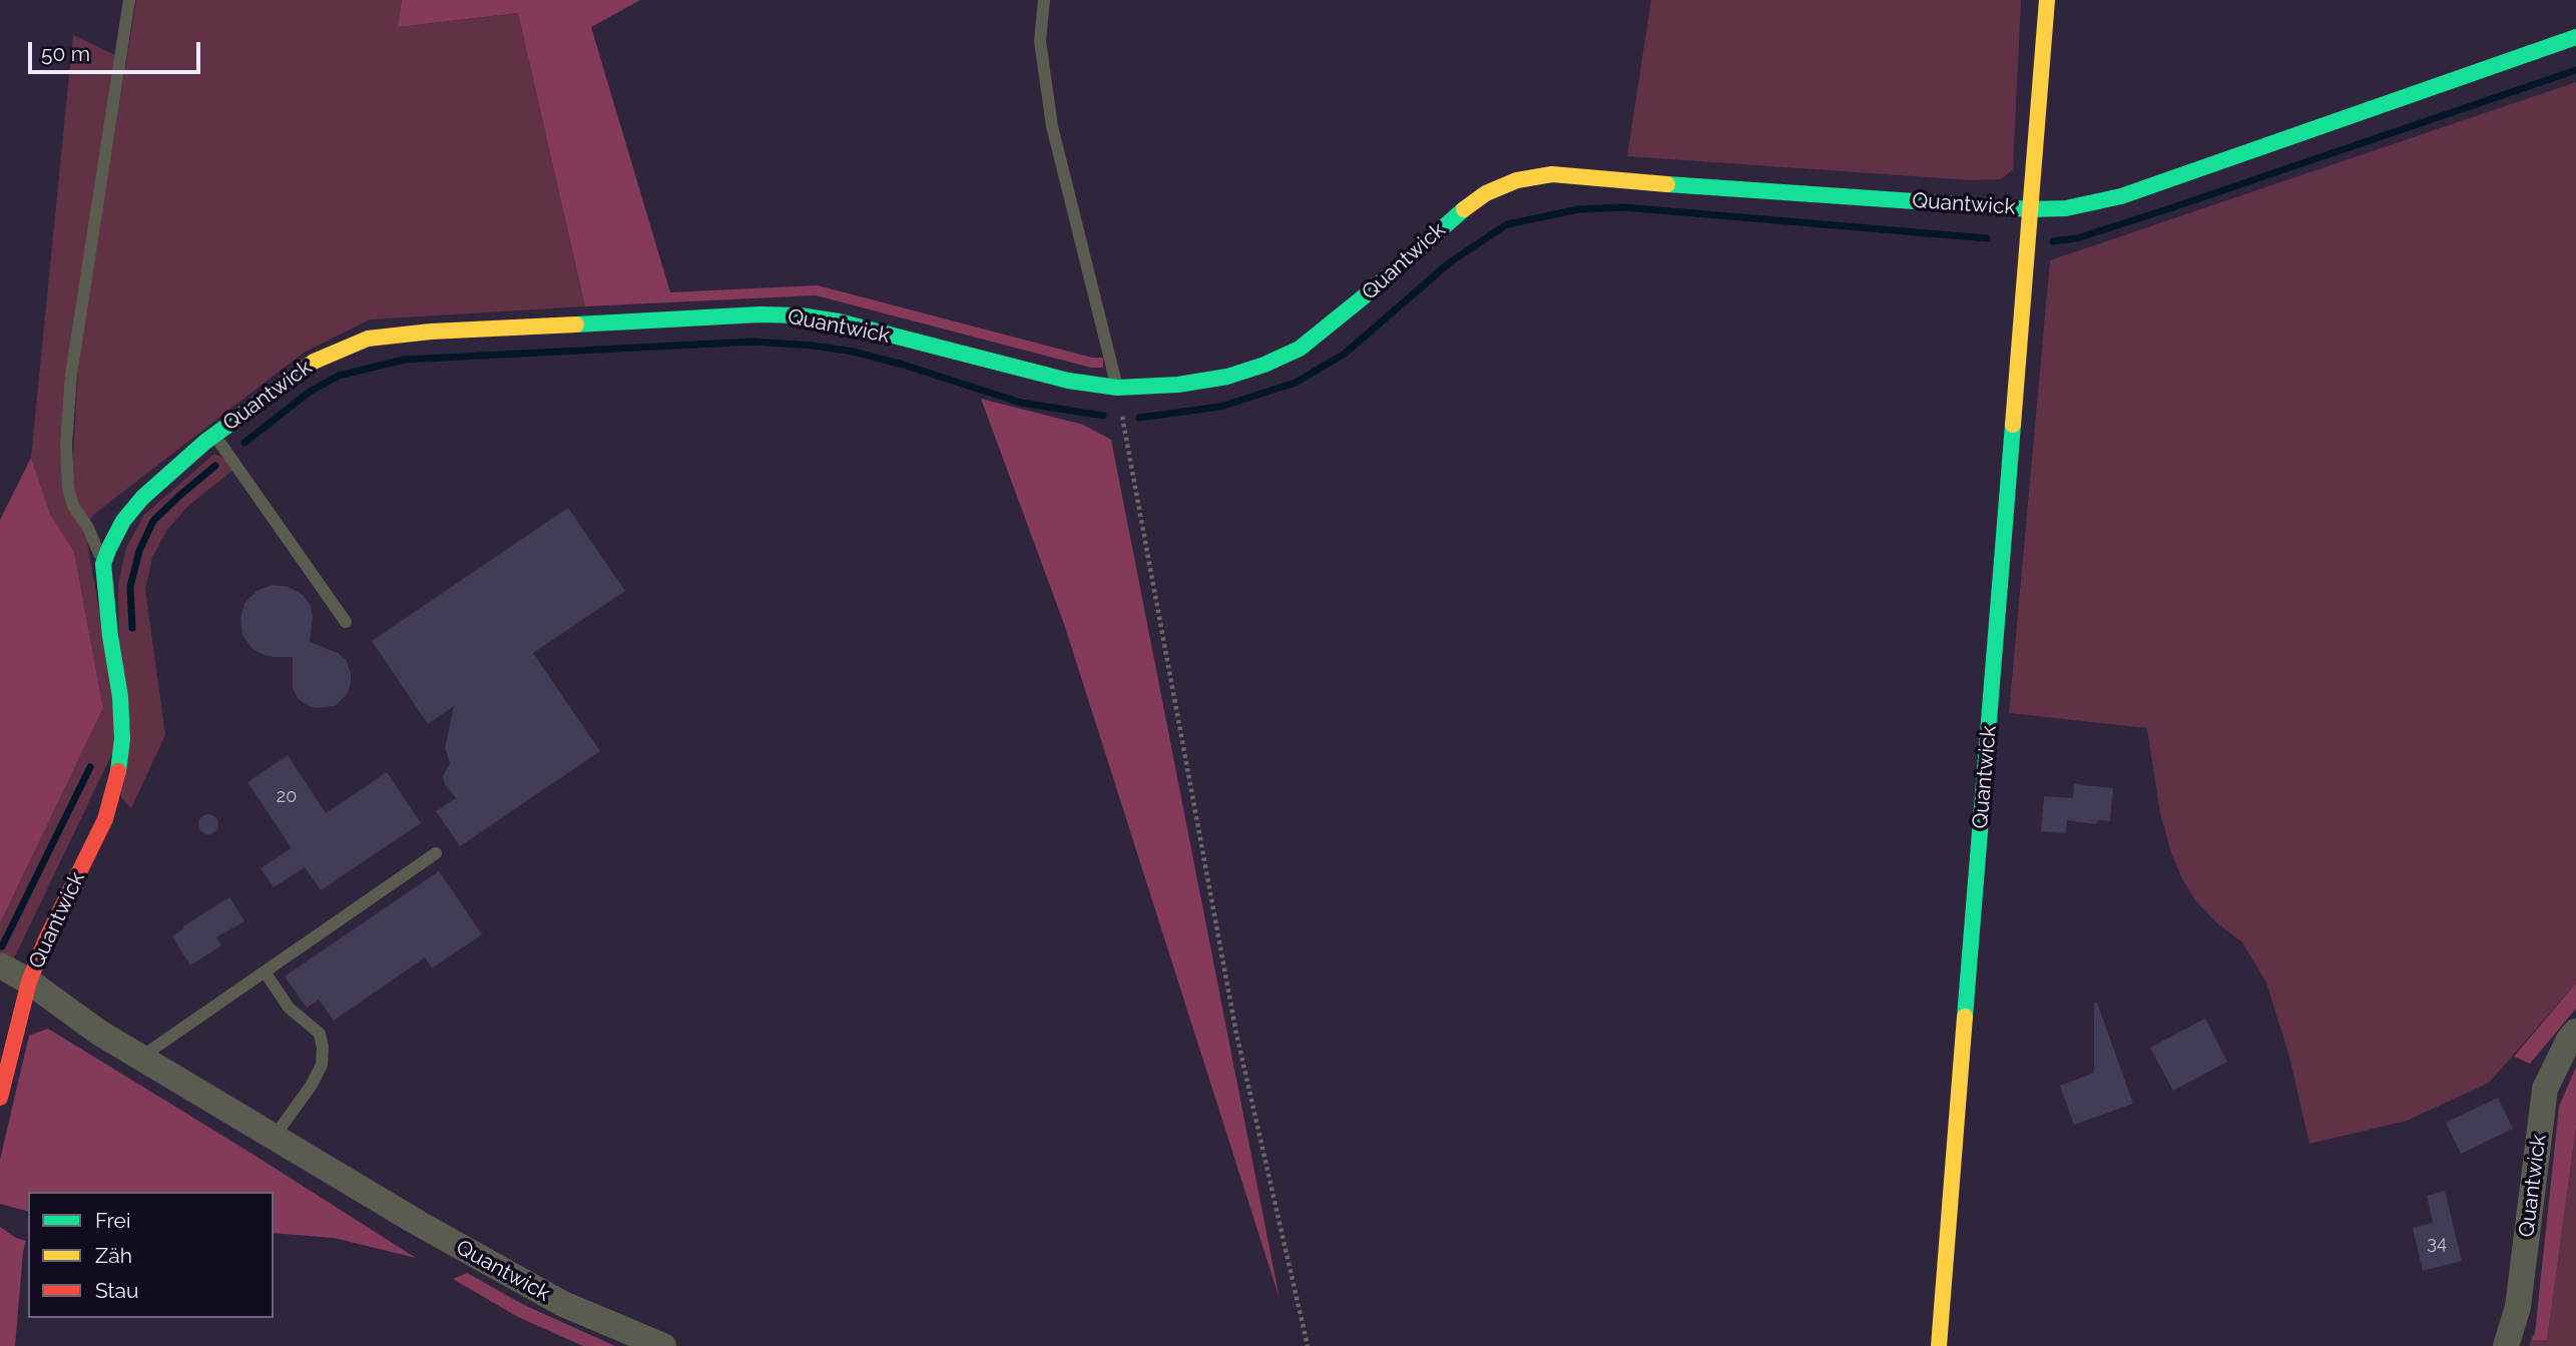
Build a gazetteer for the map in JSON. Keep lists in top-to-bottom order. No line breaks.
{"streets":{"street":["Quantwick"]},"house_numbers":["20","34"],"legend":["Frei","Zäh","Stau"],"scale_bar":"50 m"}
